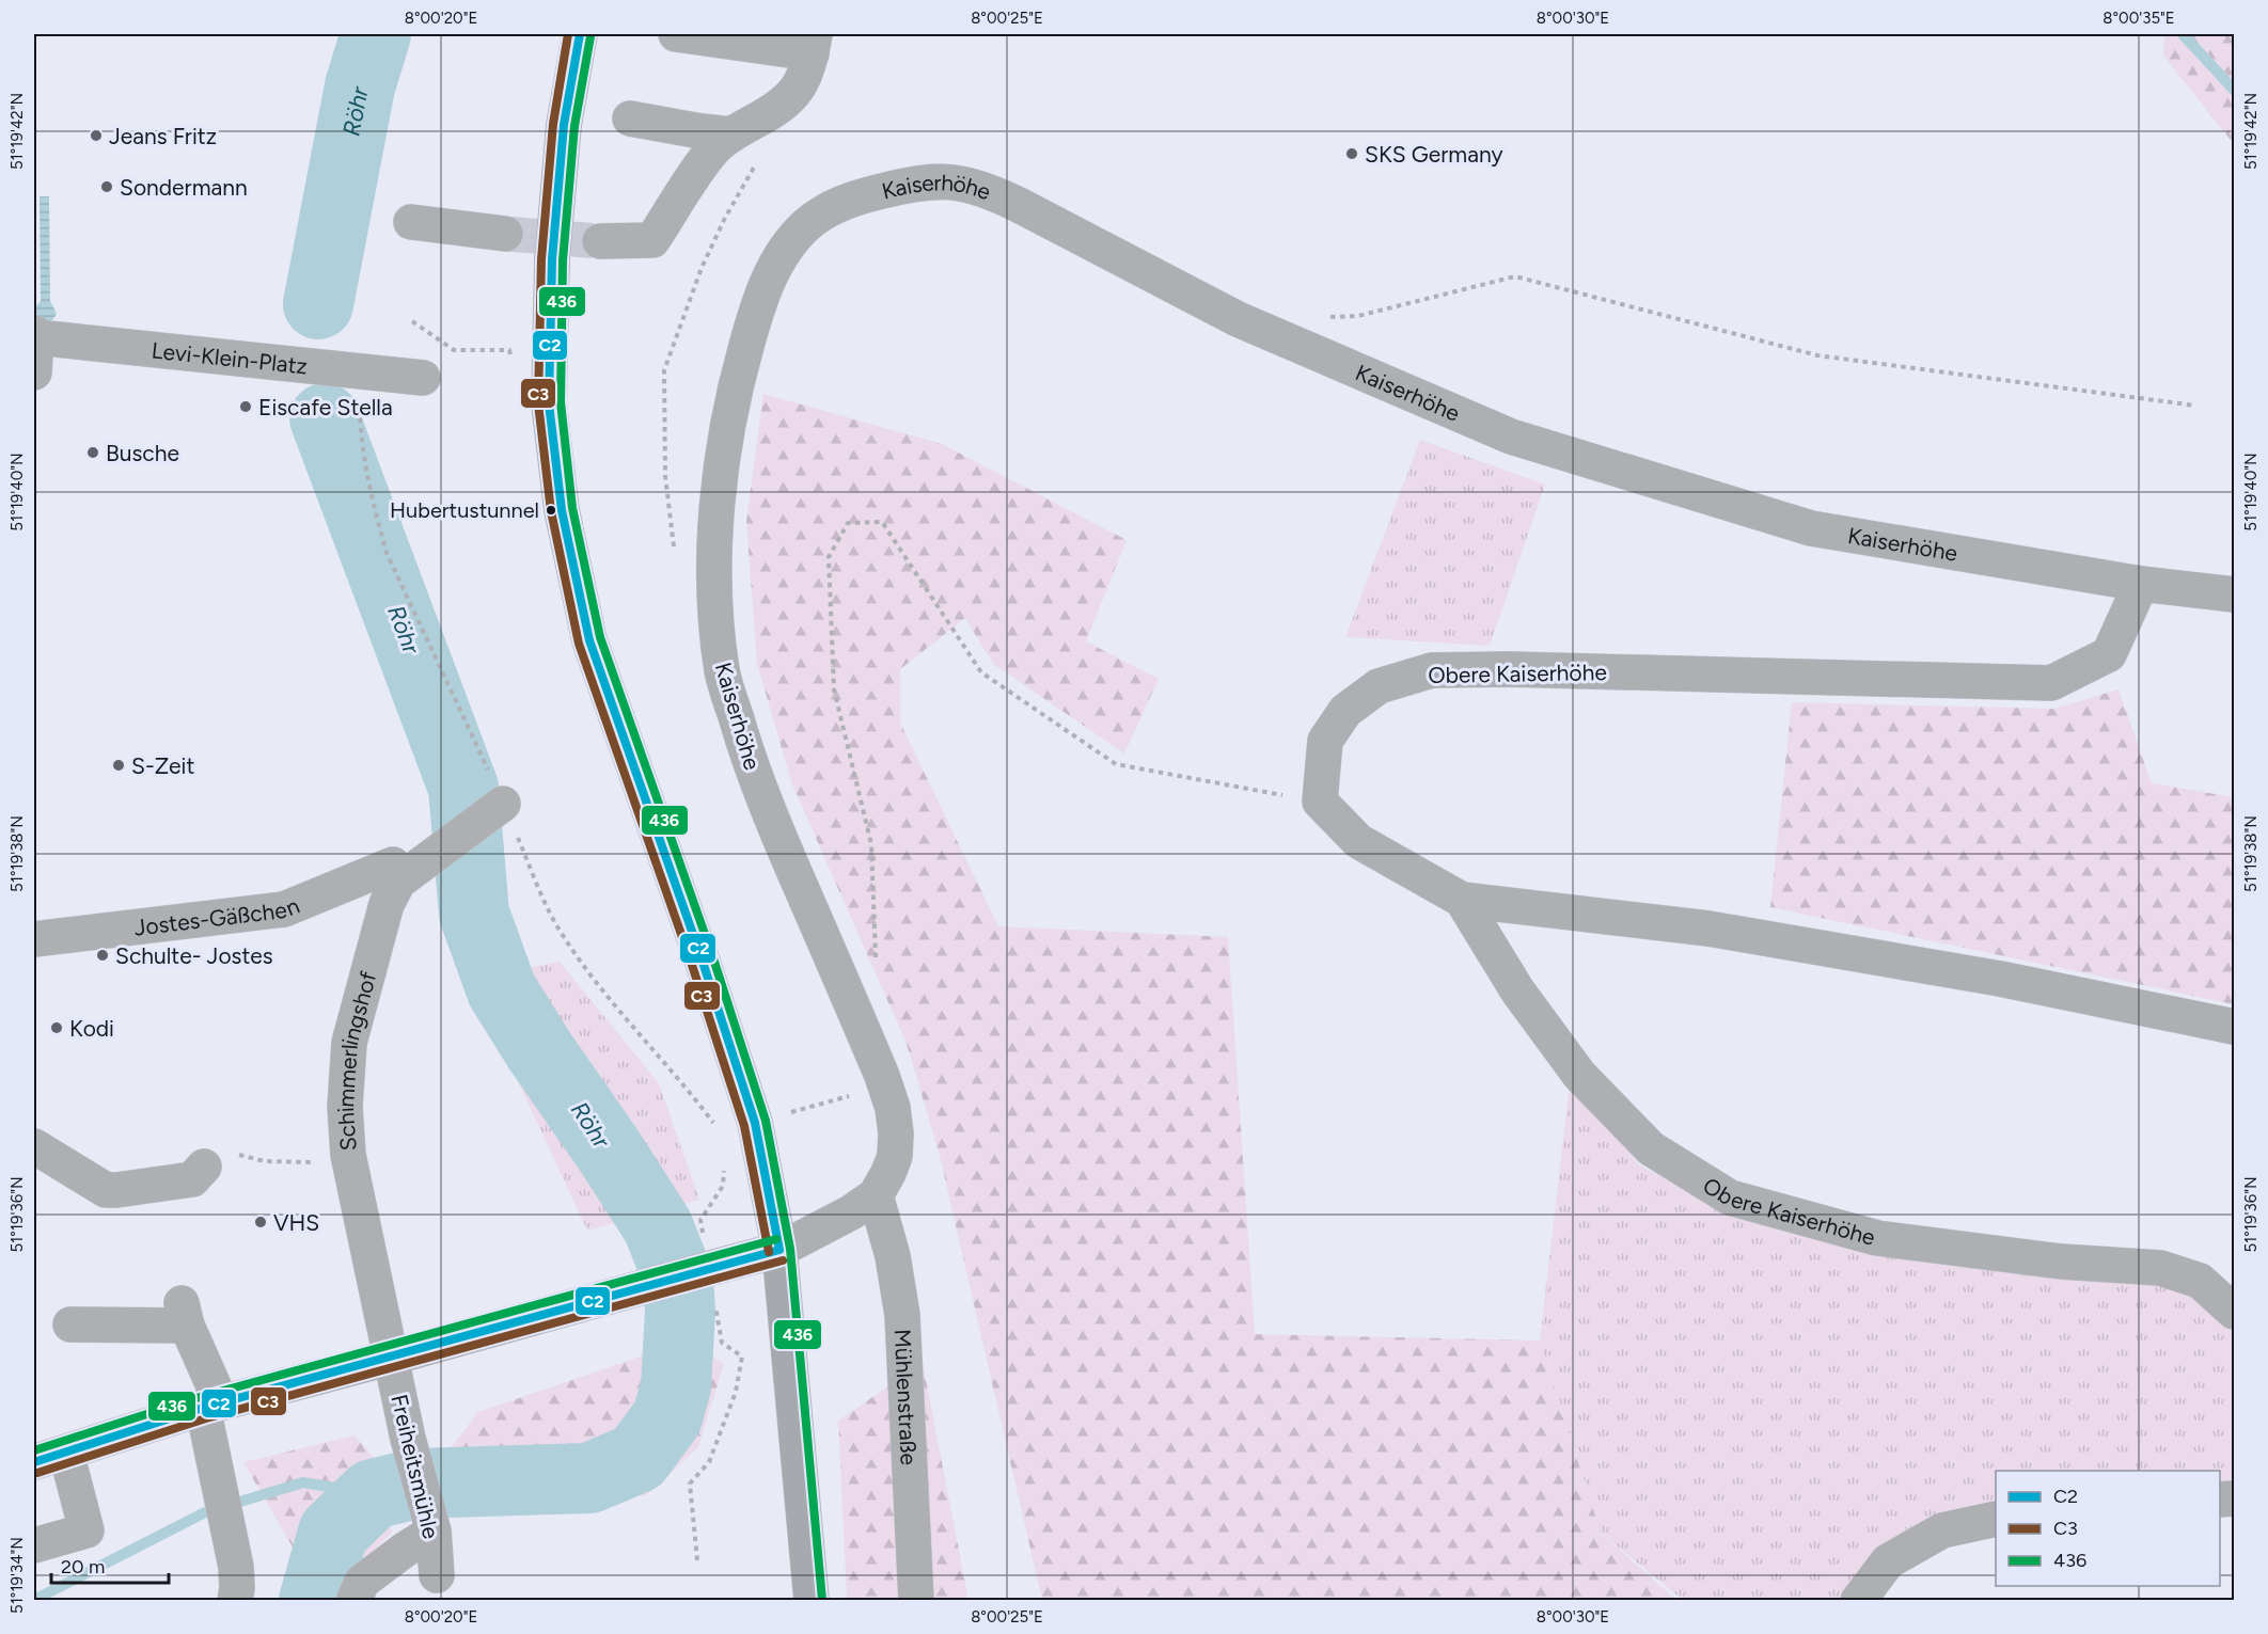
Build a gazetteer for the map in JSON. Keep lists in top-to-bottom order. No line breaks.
{"streets":{"street":["Kaiserhöhe","Levi-Klein-Platz","Obere Kaiserhöhe","Jostes-Gäßchen","Schimmerlingshof","Mühlenstraße","Freiheitsmühle"]},"crossings":[["Kaiserhöhe","Obere Kaiserhöhe"],["Kaiserhöhe","Schimmerlingshof"],["Kaiserhöhe","Mühlenstraße"],["Kaiserhöhe","Freiheitsmühle"],["Jostes-Gäßchen","Schimmerlingshof"],["Schimmerlingshof","Freiheitsmühle"]],"water":["Röhr"],"places":["Jeans Fritz","SKS Germany","Sondermann","Eiscafe Stella","Busche","Hubertustunnel","S-Zeit","Schulte- Jostes","Kodi","VHS"],"lines":["transit line C2","transit line C3","transit line 436"],"legend":["C2","C3","436"],"scale_bar":"20 m","coordinates":["8°00'20\"E","8°00'25\"E","8°00'30\"E","8°00'35\"E","51°19'42\"N","51°19'40\"N","51°19'38\"N","51°19'36\"N","51°19'34\"N"]}
